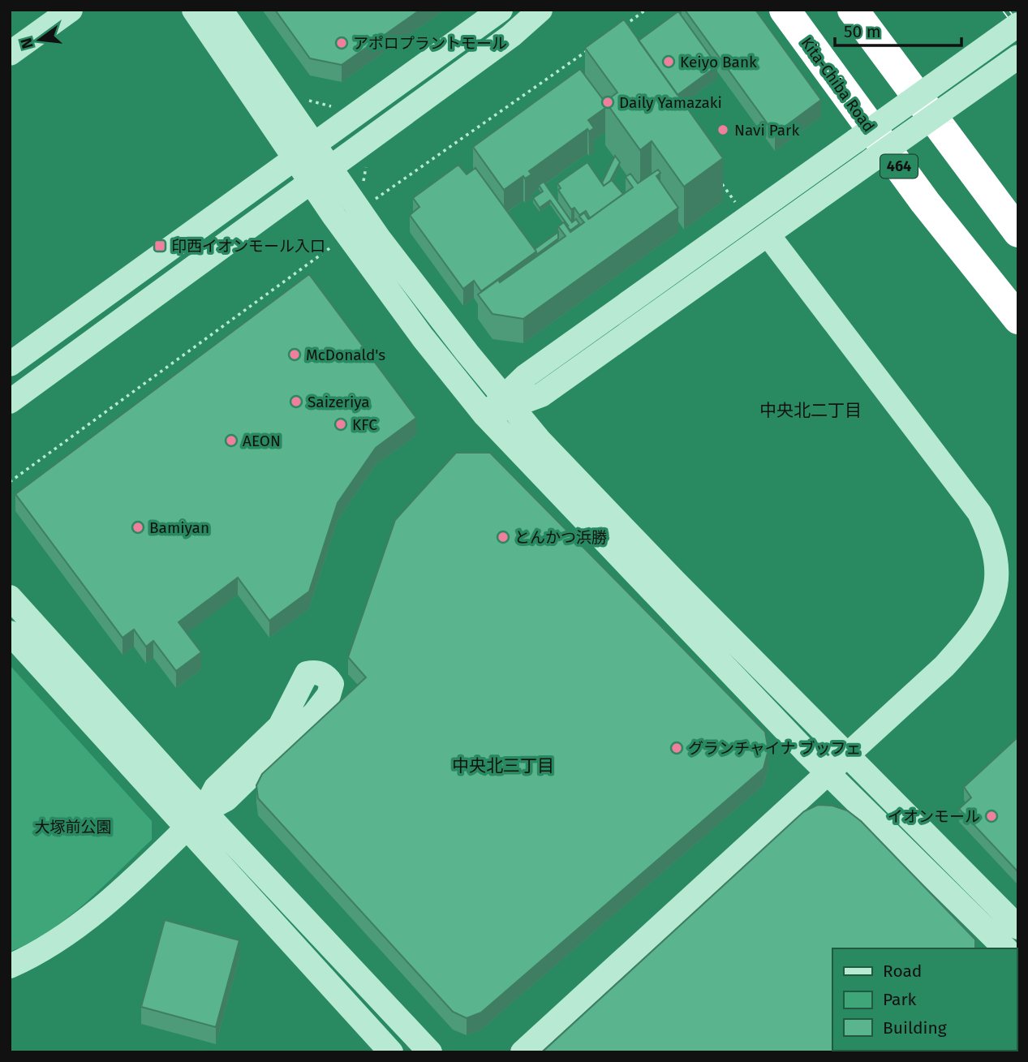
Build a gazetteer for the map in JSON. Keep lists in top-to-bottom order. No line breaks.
{"streets":{"highway":["Kita-Chiba Road","464"]},"districts":["中央北二丁目","中央北三丁目"],"parks":["大塚前公園"],"places":{"other":["アポロプラントモール","Keiyo Bank","Daily Yamazaki","Navi Park","McDonald's","Saizeriya","KFC","AEON","Bamiyan","とんかつ浜勝","グランチャイナ ブッフェ","イオンモール"],"transit":["印西イオンモール入口"]},"legend":["Road","Park","Building"],"scale_bar":"50 m","north":"left"}
